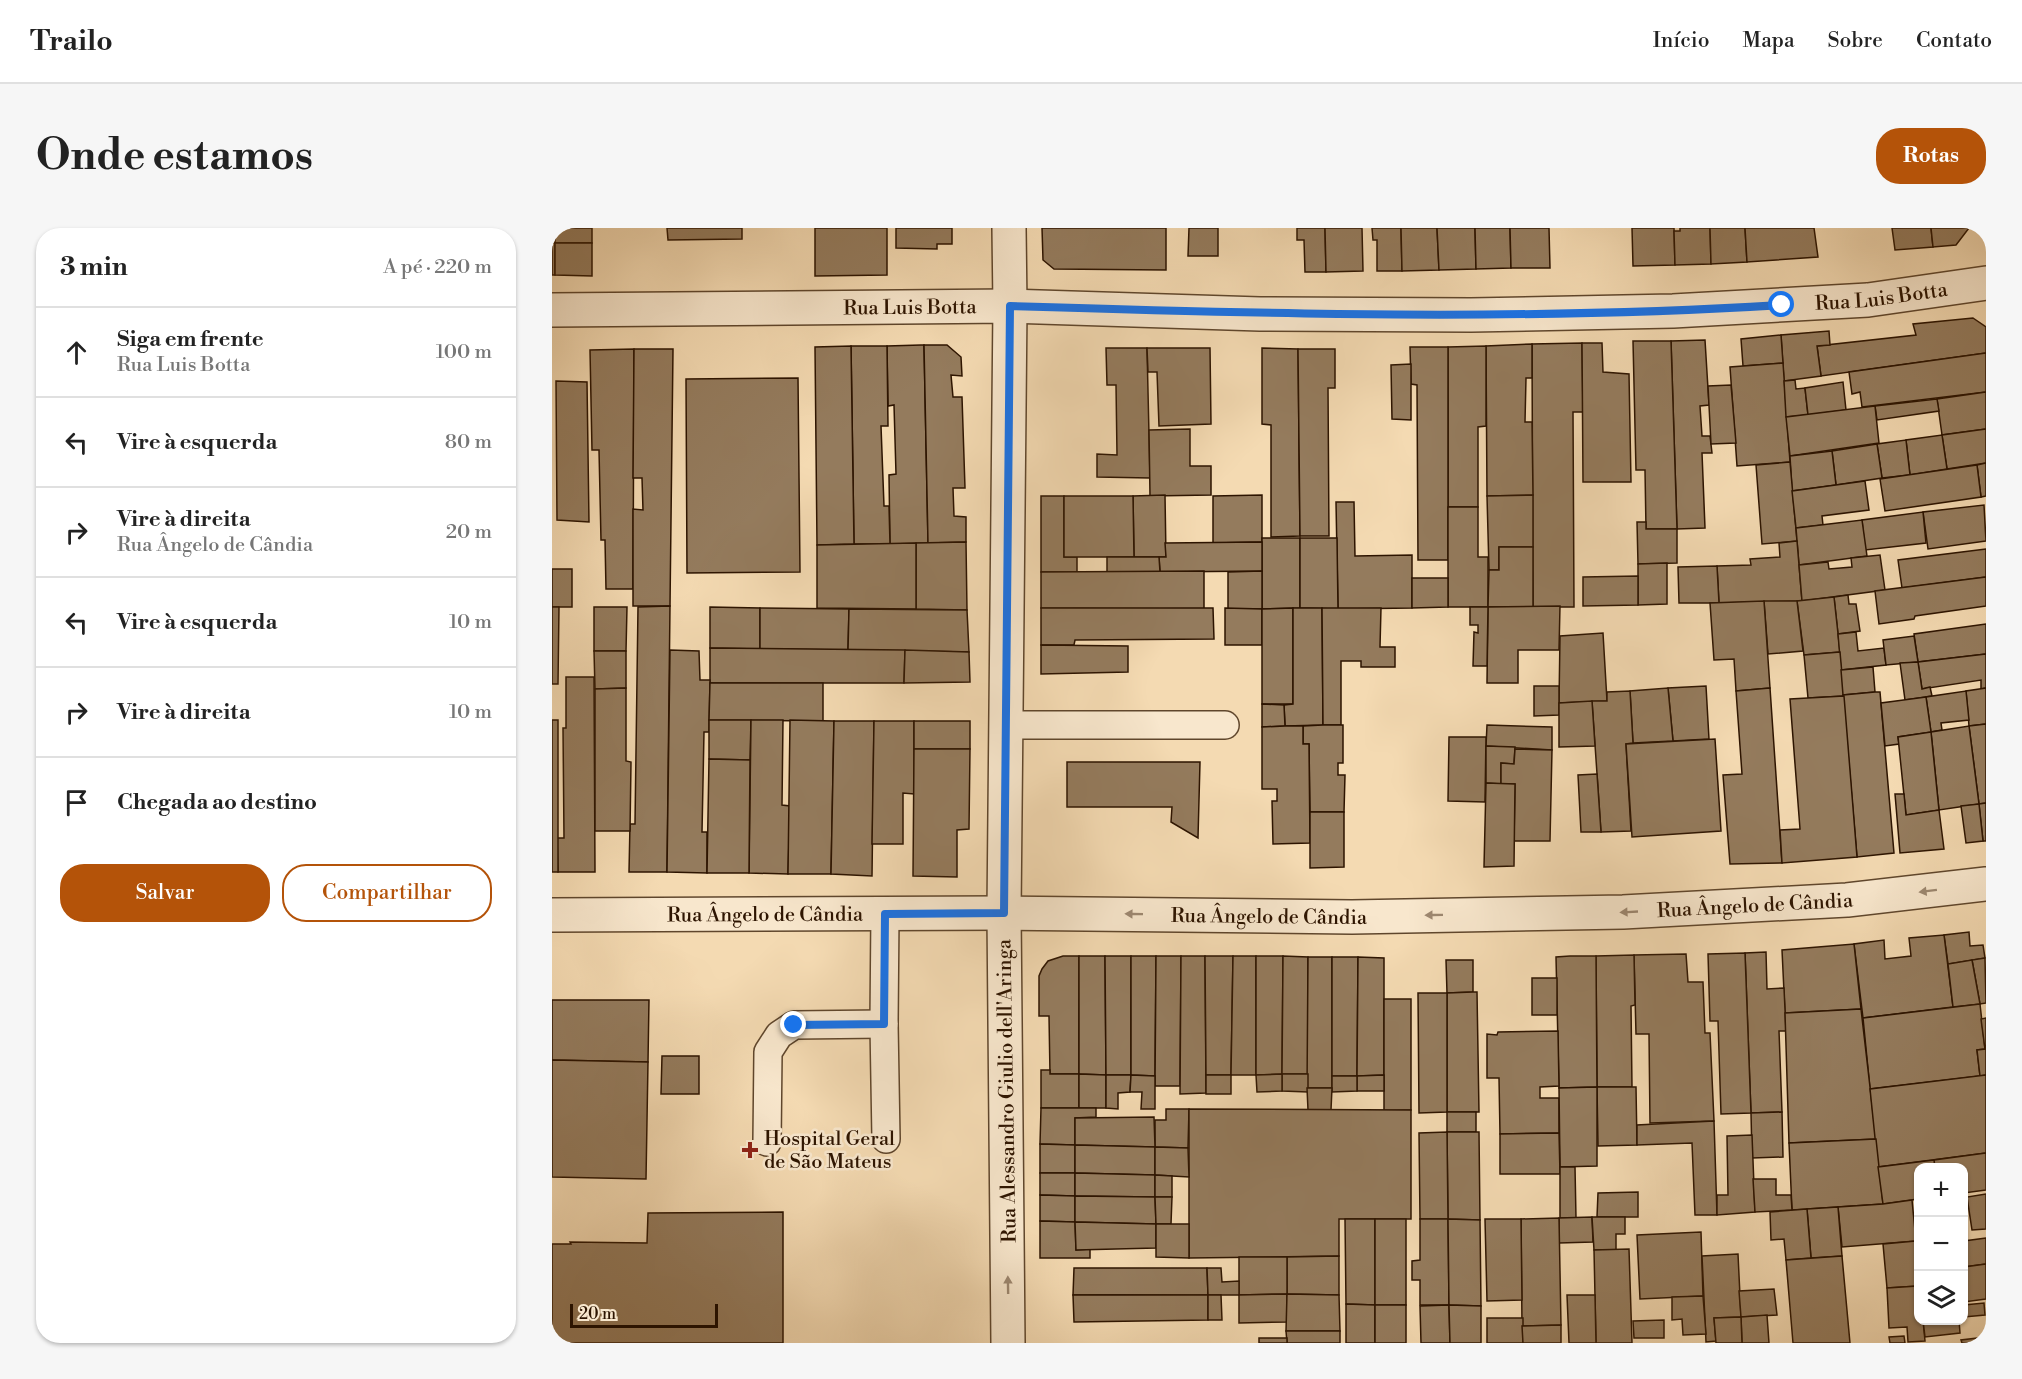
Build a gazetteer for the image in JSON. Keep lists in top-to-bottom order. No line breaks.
{"streets":{"street":["Rua Luis Botta","Rua Ângelo de Cândia","Rua Alessandro Giulio dell'Aringa"]},"crossings":[["Rua Luis Botta","Rua Alessandro Giulio dell'Aringa"],["Rua Ângelo de Cândia","Rua Alessandro Giulio dell'Aringa"]],"one_way":["Rua Ângelo de Cândia","Rua Alessandro Giulio dell'Aringa"],"places":{"health":["Hospital Geral de São Mateus"]},"scale_bar":"20 m","page":{"header":"Trailo","nav":["Início","Mapa","Sobre","Contato"],"buttons":["Rotas",["Salvar","Compartilhar"]],"title":"Onde estamos","heading":["3 min","A pé · 220 m"],"list":[["Siga em frente","Rua Luis Botta","100 m"],["Vire à esquerda","80 m"],["Vire à direita","Rua Ângelo de Cândia","20 m"],["Vire à esquerda","10 m"],["Vire à direita","10 m"],"Chegada ao destino"],"map_buttons":["+","−"],"scale":"20 m"}}
